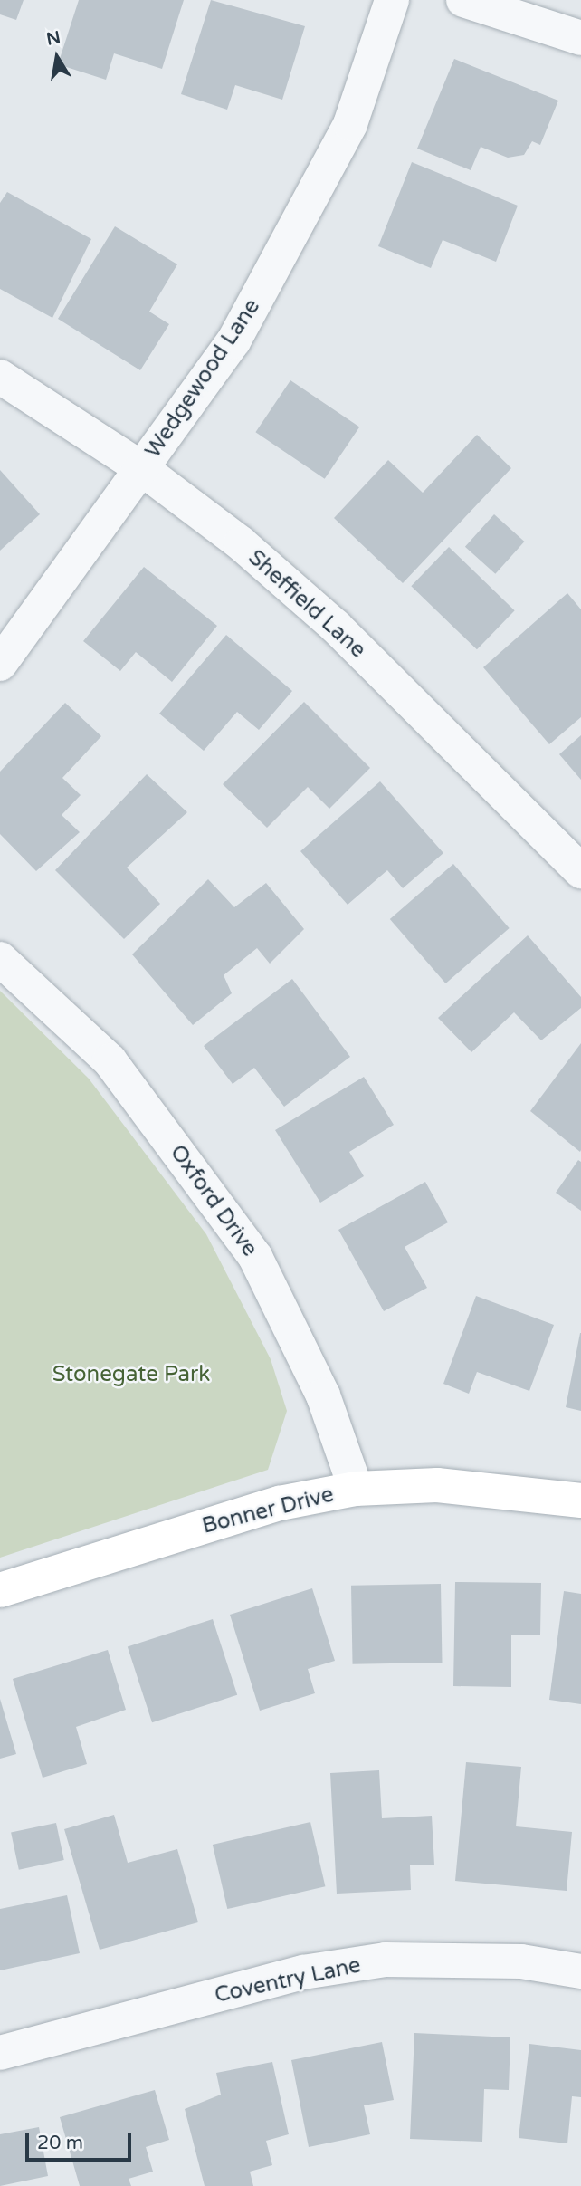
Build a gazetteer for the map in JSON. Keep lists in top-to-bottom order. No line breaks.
{"streets":{"street":["Wedgewood Lane","Sheffield Lane","Oxford Drive","Bonner Drive","Coventry Lane"]},"crossings":[["Wedgewood Lane","Sheffield Lane"],["Oxford Drive","Bonner Drive"]],"parks":["Stonegate Park"],"scale_bar":"20 m","north":"top"}
